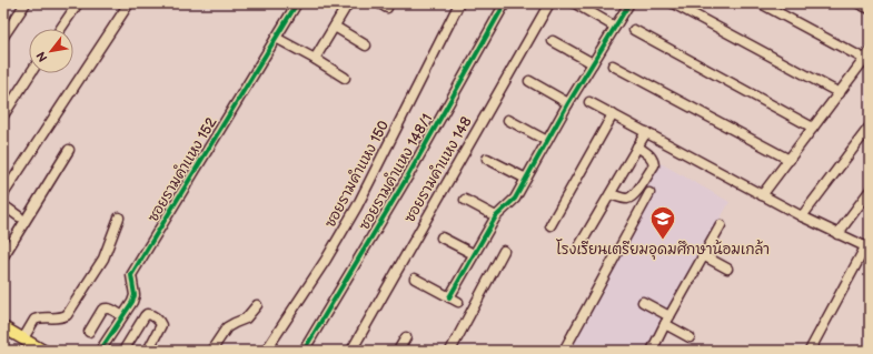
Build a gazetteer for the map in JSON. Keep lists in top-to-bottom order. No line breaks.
{"streets":{"street":["ซอยรามคำแหง 152","ซอยรามคำแหง 148","ซอยรามคำแหง 148/1","ซอยรามคำแหง 150"]},"places":{"school or university":["โรงเรียนเตรียมอุดมศึกษาน้อมเกล้า"]},"north":"bottom left"}
